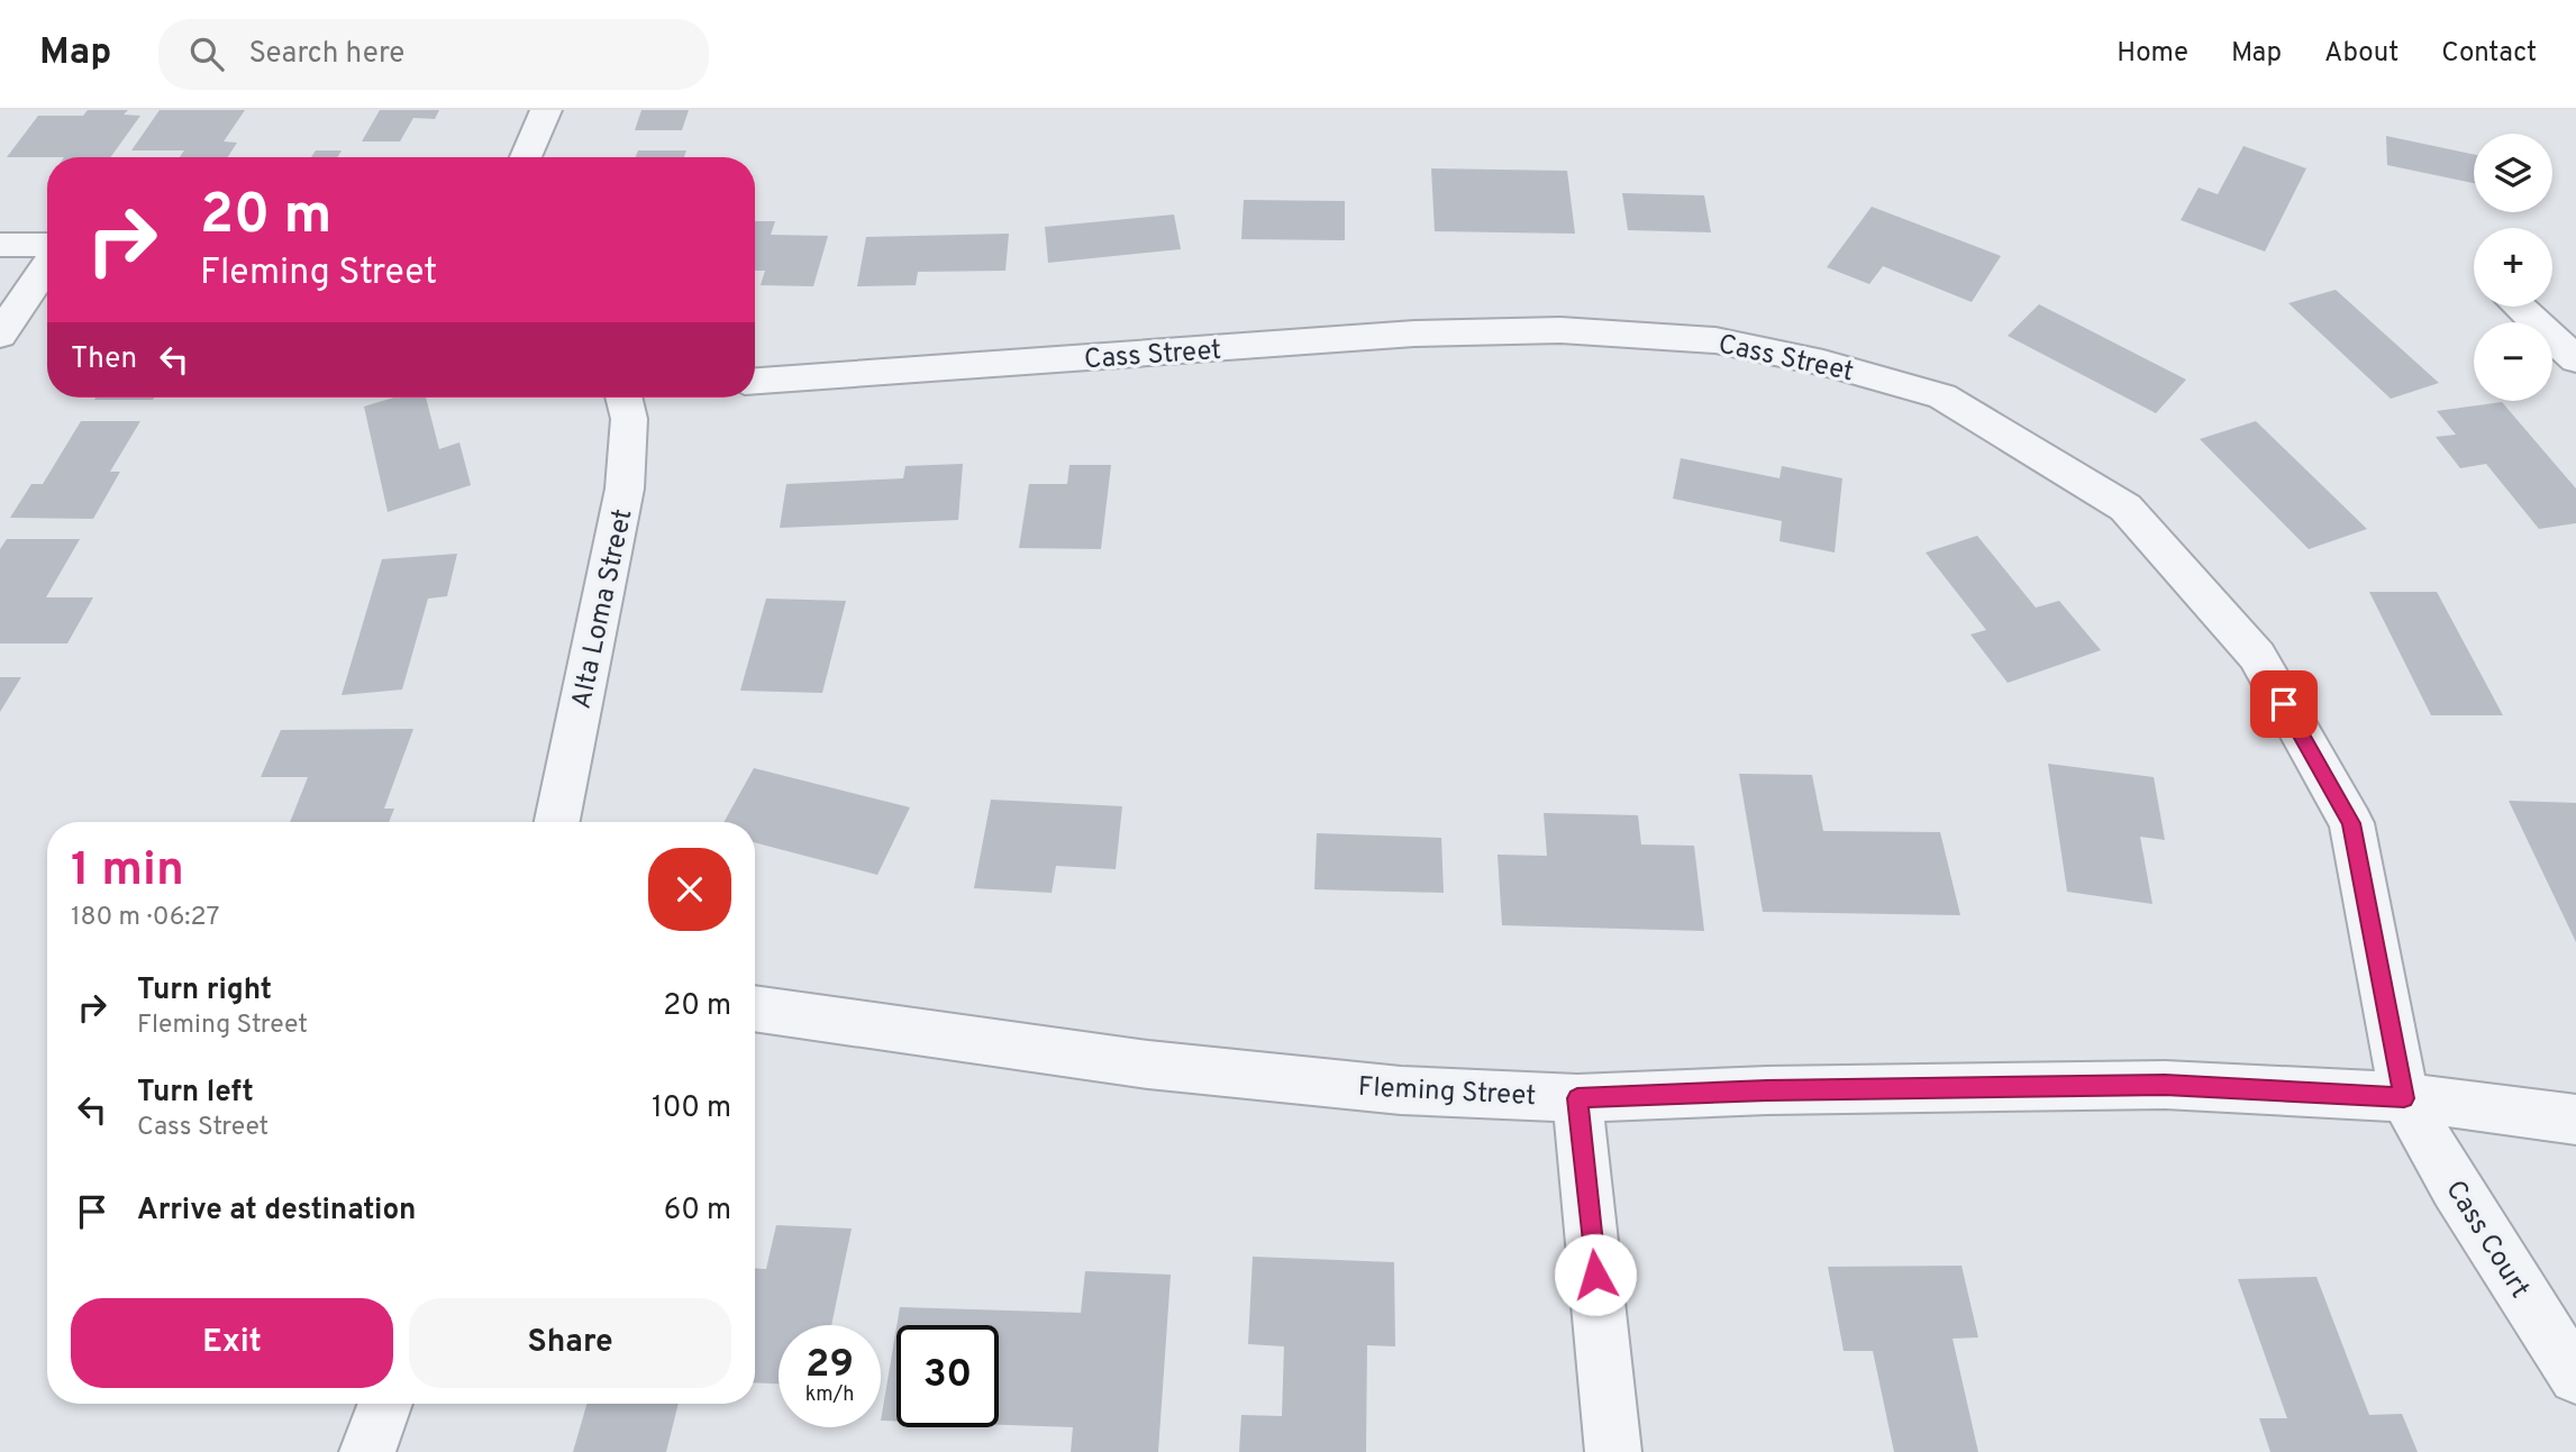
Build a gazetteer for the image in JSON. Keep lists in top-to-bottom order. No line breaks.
{"streets":{"street":["Cass Street","Alta Loma Street","Fleming Street","Cass Court"]},"crossings":[["Cass Street","Fleming Street"],["Cass Street","Cass Court"],["Fleming Street","Cass Court"]],"page":{"header":"Map","search":"Search here","nav":["Home","Map","About","Contact"],"map_buttons":["+","−"],"turn":["20 m","Fleming Street"],"then":"Then","heading":["1 min","180 m · 06:27"],"list":[{"name":"Turn right","note":"Fleming Street","value":"20 m"},{"name":"Turn left","note":"Cass Street","value":"100 m"},{"name":"Arrive at destination","value":"60 m"}],"buttons":["Exit","Share"],"speed":"29 km/h","limit":"30"}}
